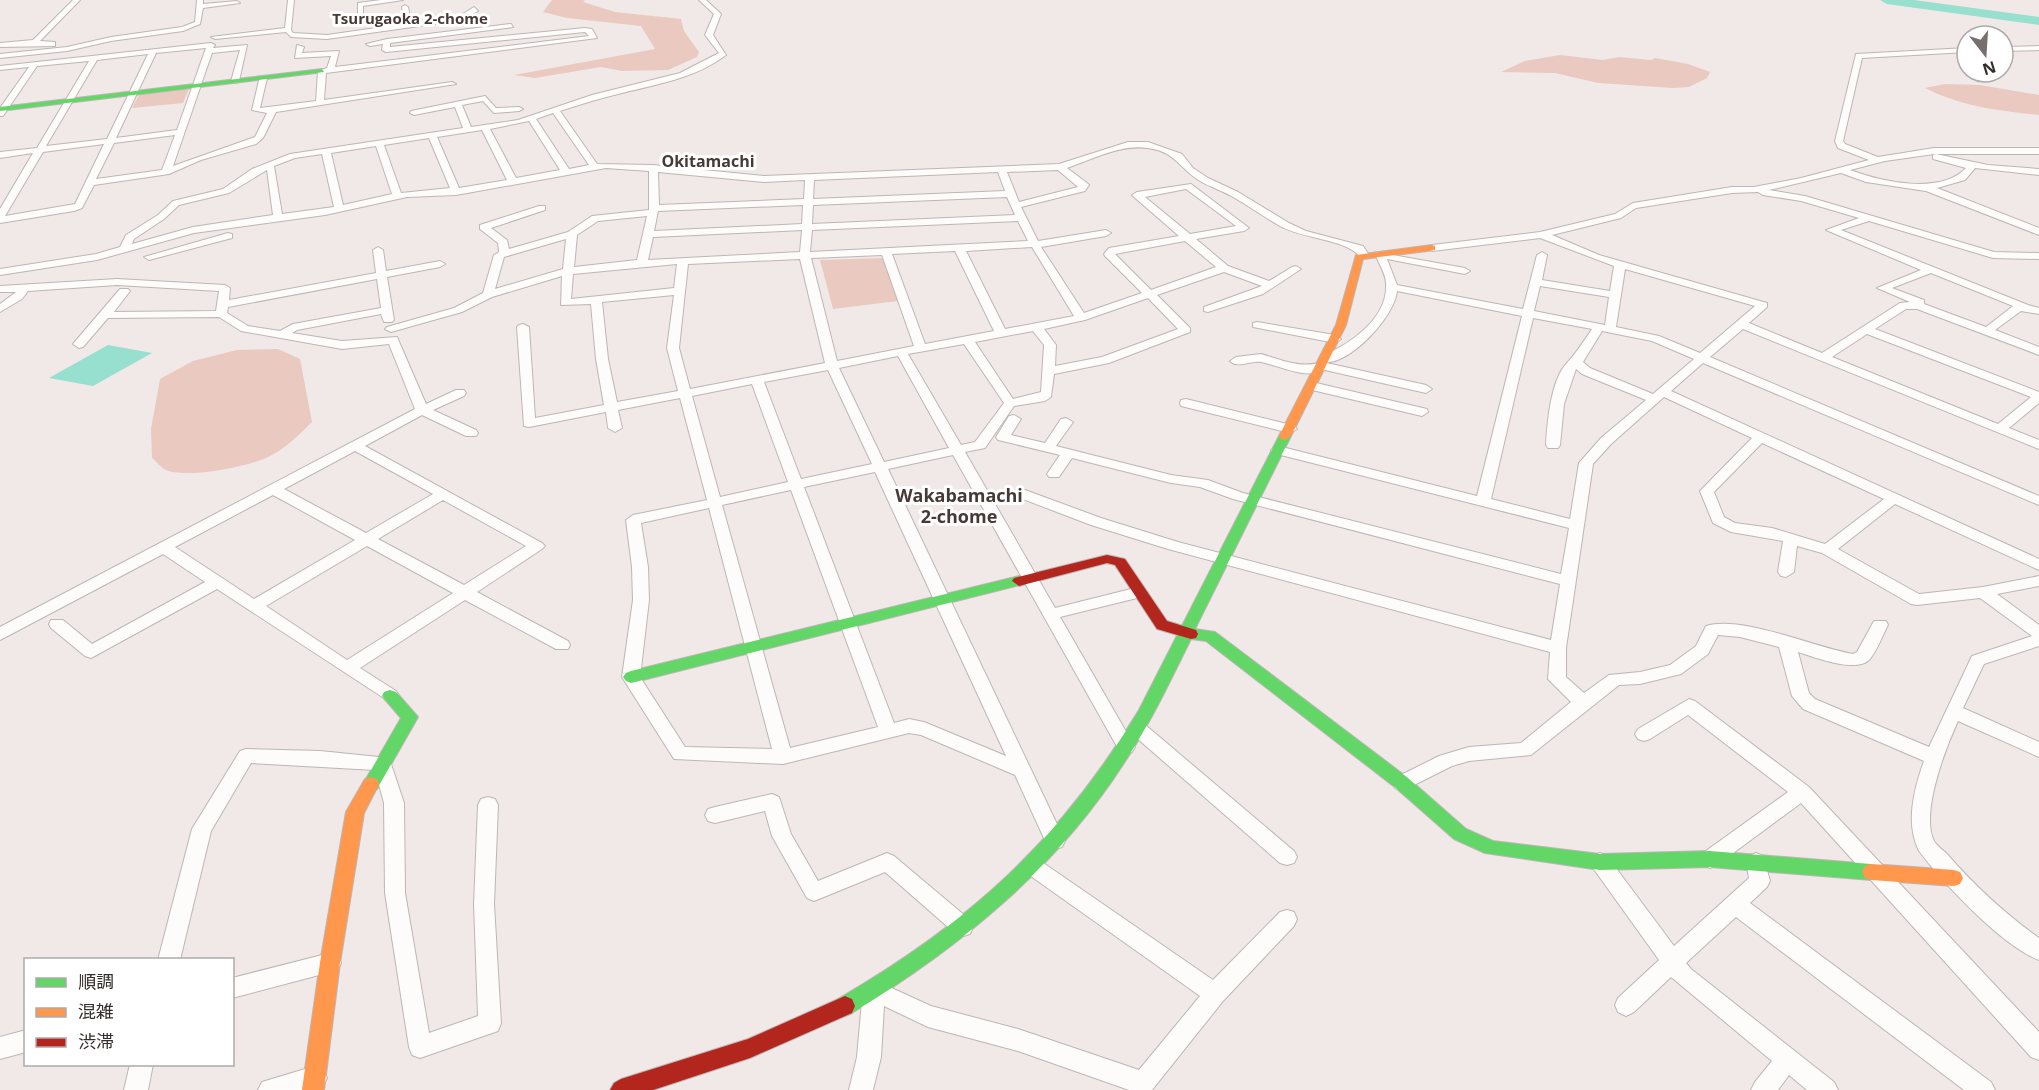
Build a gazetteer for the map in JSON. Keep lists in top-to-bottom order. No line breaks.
{"districts":["Tsurugaoka 2-chome","Okitamachi","Wakabamachi 2-chome"],"legend":["順調","混雑","渋滞"],"north":"bottom"}
